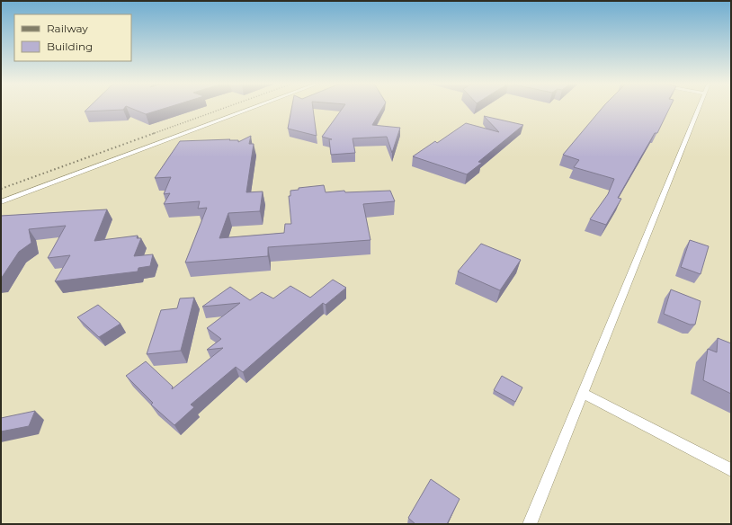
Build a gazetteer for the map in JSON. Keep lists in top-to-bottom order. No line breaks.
{"legend":["Railway","Building"]}
